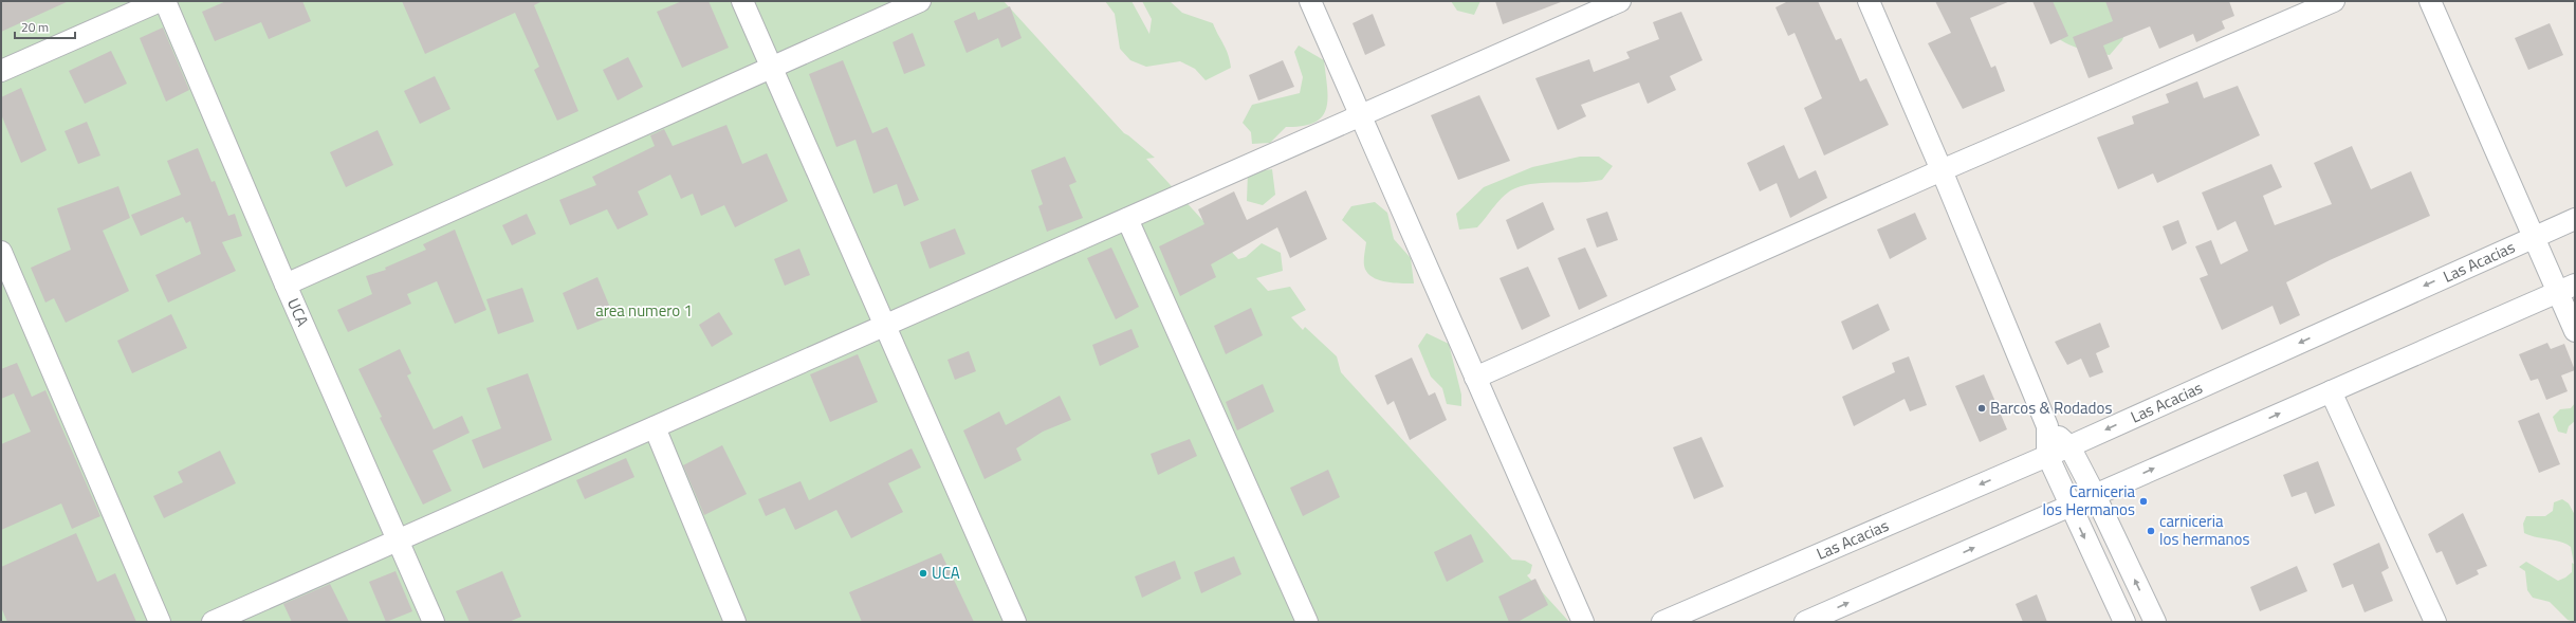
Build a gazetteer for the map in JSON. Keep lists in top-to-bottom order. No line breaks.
{"streets":{"street":["Las Acacias","UCA"]},"parks":["area numero 1"],"places":["Barcos & Rodados","Carniceria los Hermanos","carniceria los hermanos","UCA"],"scale_bar":"20 m"}
